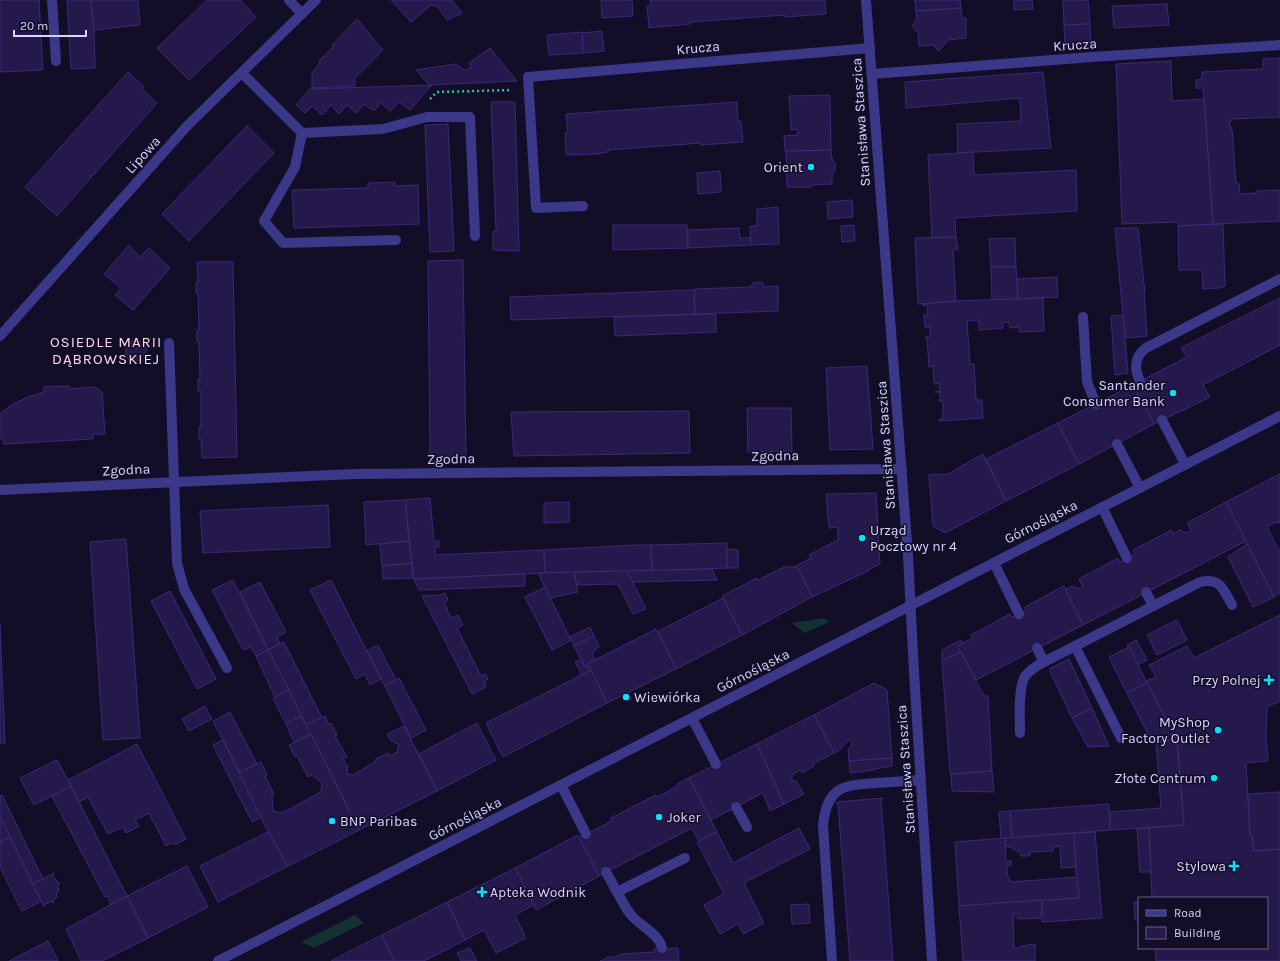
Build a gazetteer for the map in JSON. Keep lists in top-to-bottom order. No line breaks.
{"streets":{"street":["Krucza","Stanisława Staszica","Lipowa","Zgodna","Górnośląska"]},"crossings":[["Krucza","Stanisława Staszica"],["Stanisława Staszica","Zgodna"],["Stanisława Staszica","Górnośląska"]],"districts":["OSIEDLE MARII DĄBROWSKIEJ"],"places":{"other":["Orient","Santander Consumer Bank","Urząd Pocztowy nr 4","Wiewiórka","MyShop Factory Outlet","Złote Centrum","Joker","BNP Paribas"],"health":["Przy Polnej","Stylowa","Apteka Wodnik"]},"legend":["Road","Building"],"scale_bar":"20 m"}
